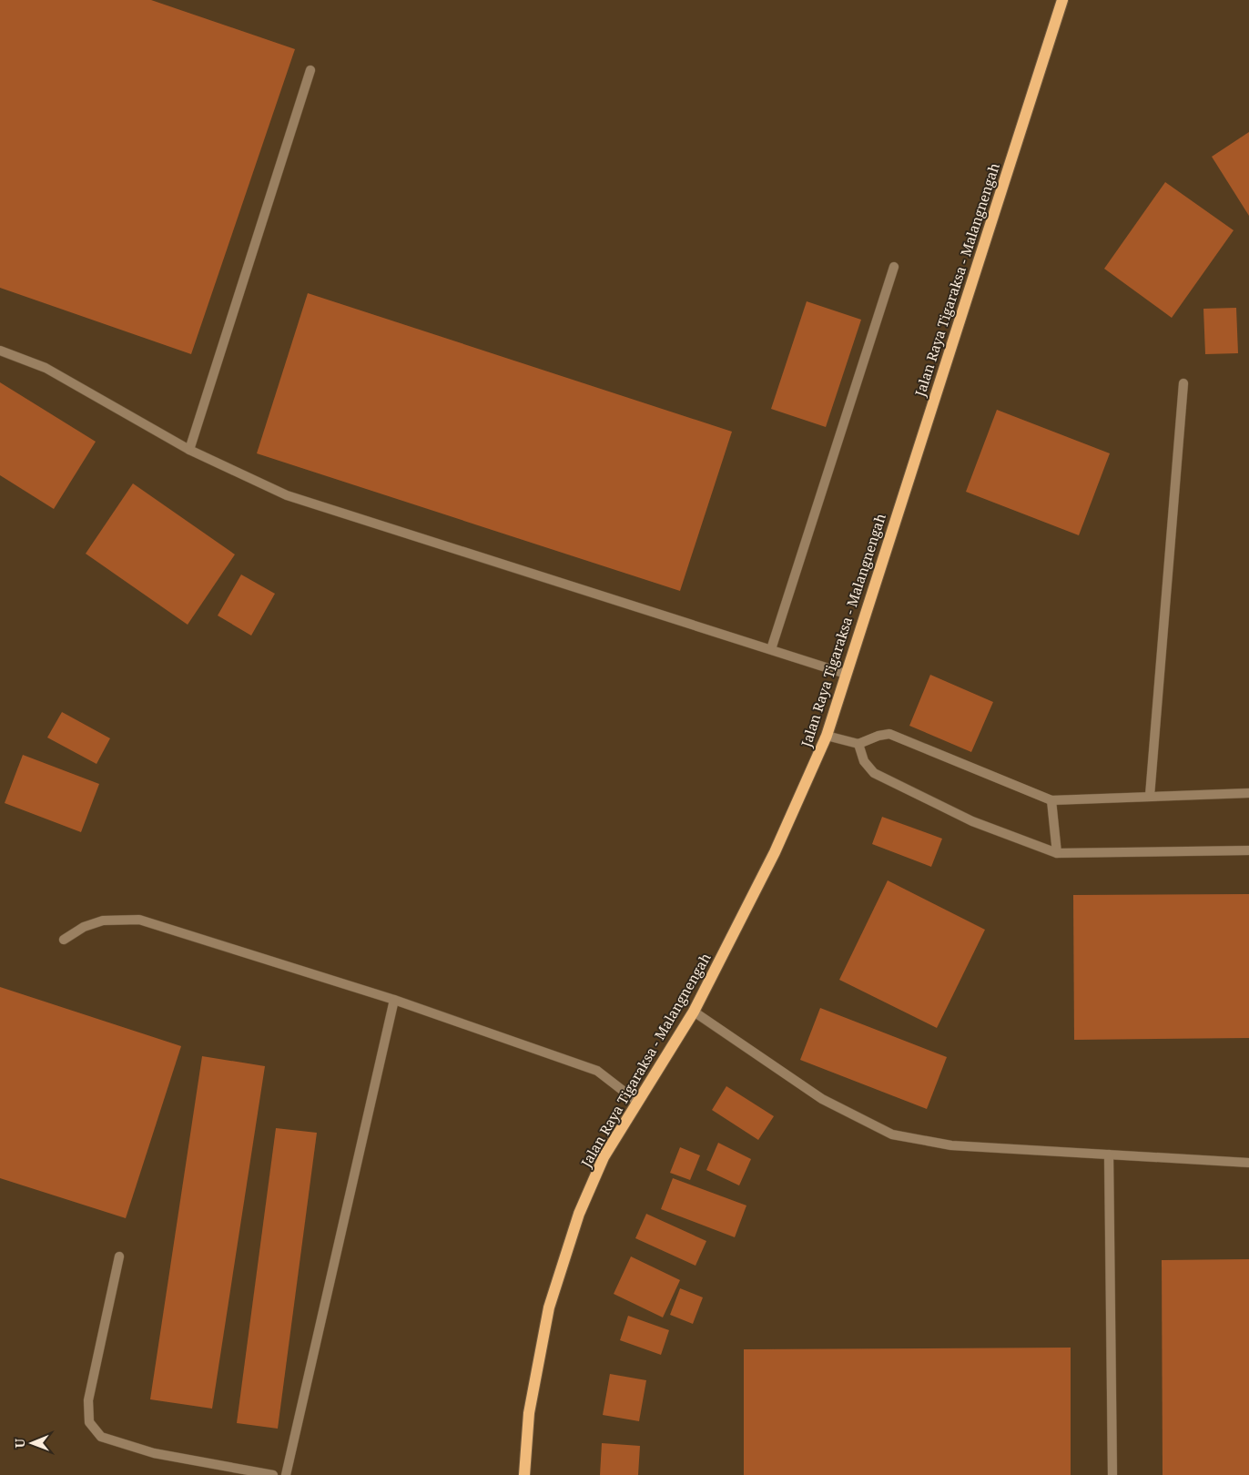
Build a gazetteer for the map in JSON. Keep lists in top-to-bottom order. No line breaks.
{"streets":{"main road":["Jalan Raya Tigaraksa - Malangnengah"]},"north":"left"}
